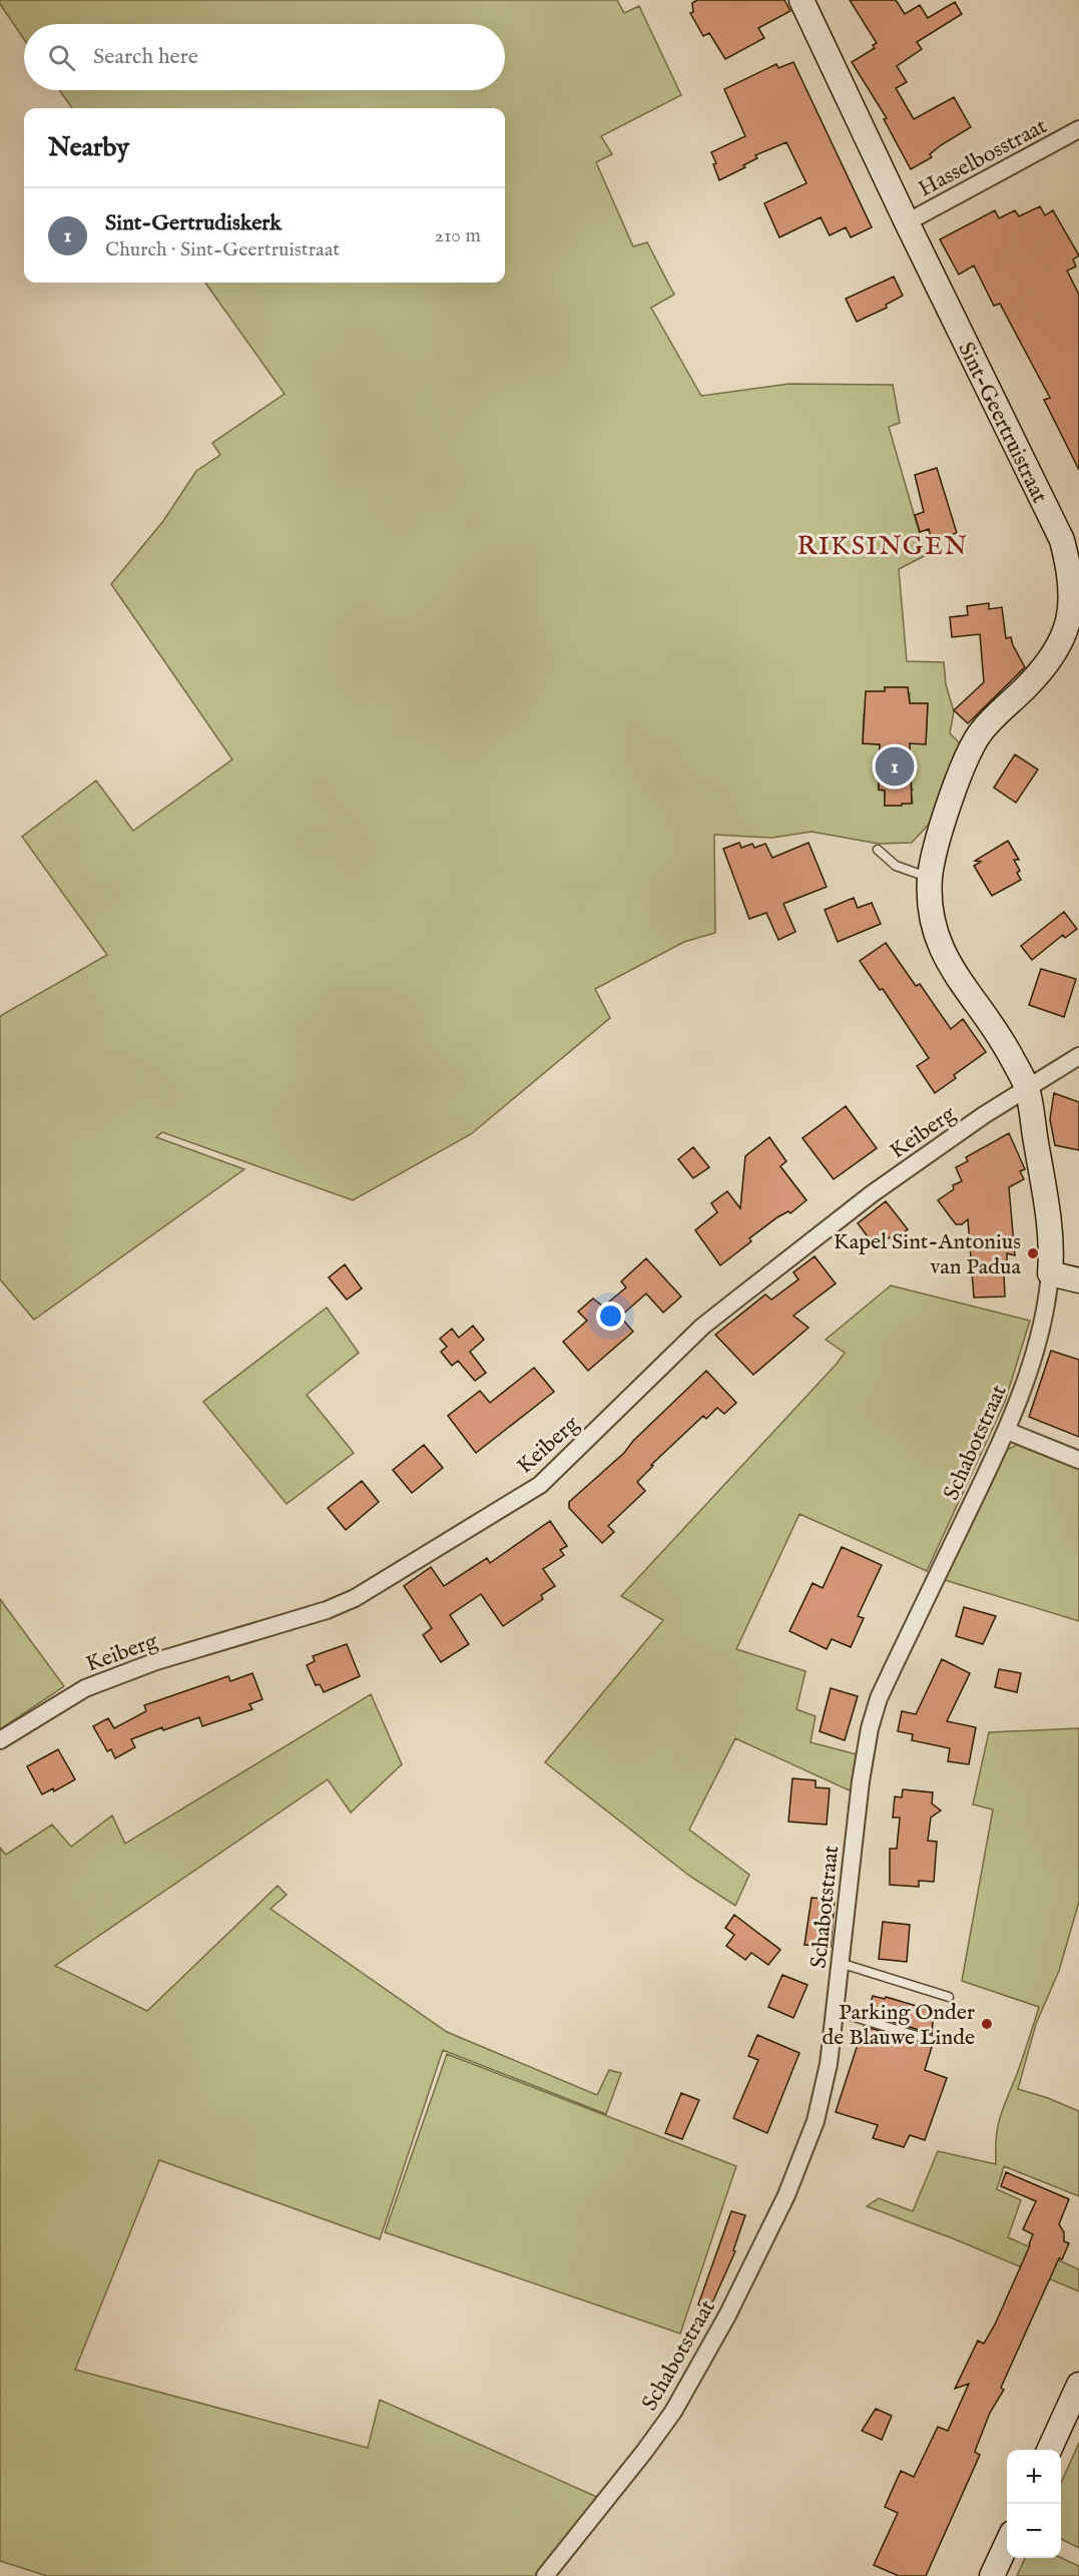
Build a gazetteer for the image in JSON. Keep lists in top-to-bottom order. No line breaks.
{"streets":{"street":["Hasselbosstraat","Sint-Geertruistraat","Keiberg","Schabotstraat"]},"crossings":[["Hasselbosstraat","Sint-Geertruistraat"],["Sint-Geertruistraat","Keiberg"],["Sint-Geertruistraat","Schabotstraat"]],"districts":["RIKSINGEN"],"places":["Kapel Sint-Antonius van Padua","Parking Onder de Blauwe Linde"],"page":{"search":"Search here","heading":"Nearby","list":[{"mark":"1","name":"Sint-Gertrudiskerk","note":"Church · Sint-Geertruistraat","value":"210 m"}],"pins":"1","map_buttons":["+","−"]}}
